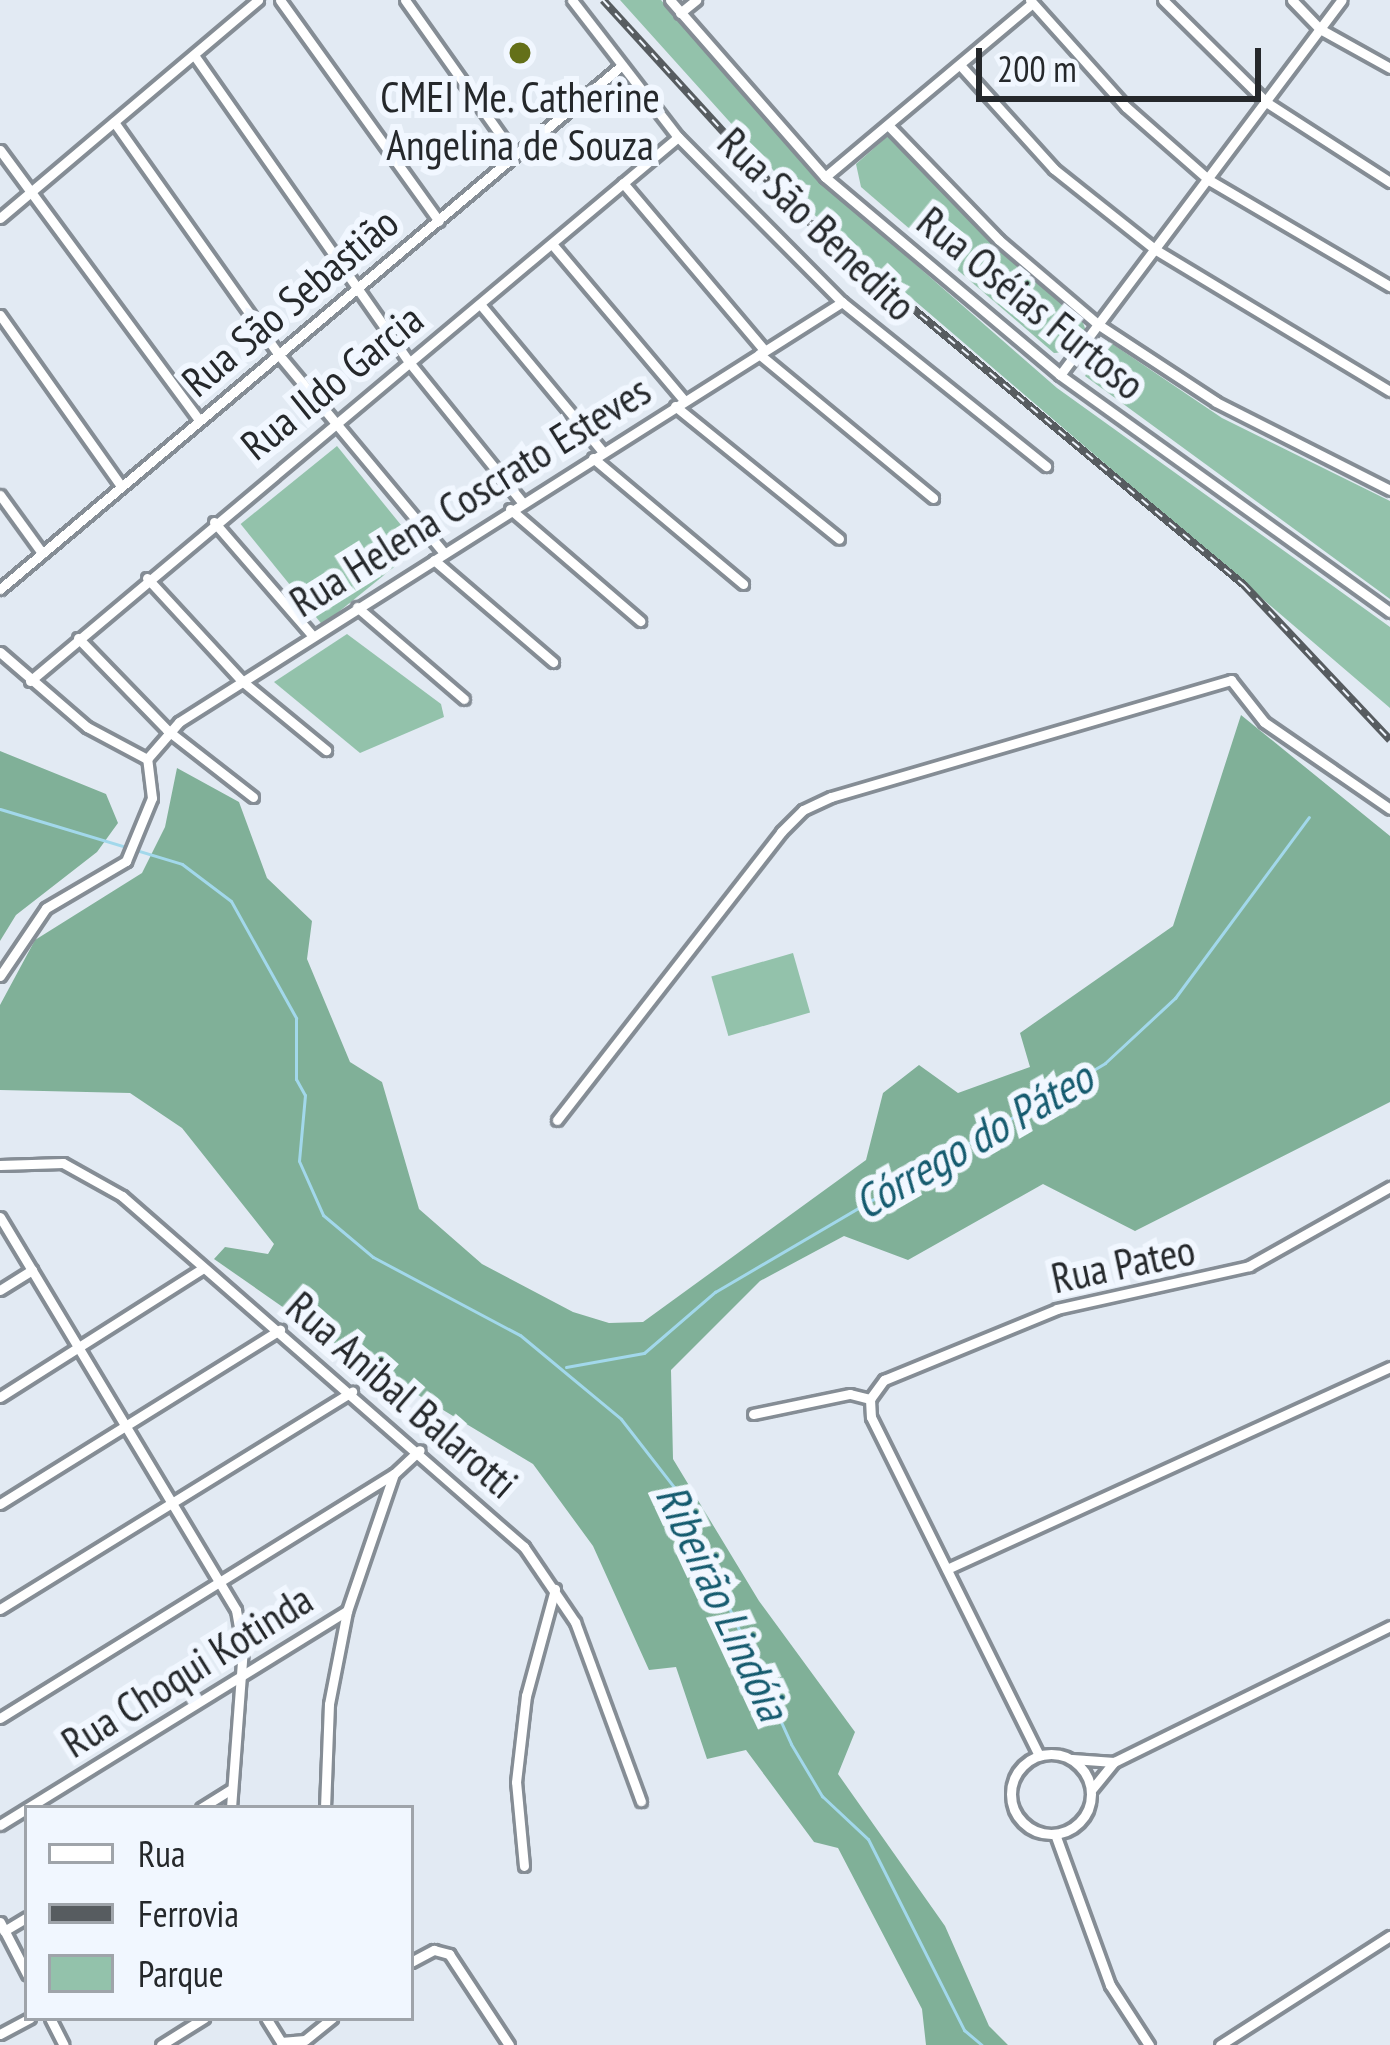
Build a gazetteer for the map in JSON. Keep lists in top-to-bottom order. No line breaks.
{"streets":{"street":["Rua São Benedito","Rua São Sebastião","Rua Oséias Furtoso","Rua Ildo Garcia","Rua Helena Coscrato Esteves","Rua Pateo","Rua Anibal Balarotti","Rua Choqui Kotinda"]},"crossings":[["Rua São Benedito","Rua São Sebastião"],["Rua São Benedito","Rua Ildo Garcia"],["Rua São Benedito","Rua Helena Coscrato Esteves"]],"water":["Córrego do Páteo","Ribeirão Lindóia"],"places":["CMEI Me. Catherine Angelina de Souza"],"legend":["Rua","Ferrovia","Parque"],"scale_bar":"200 m"}
